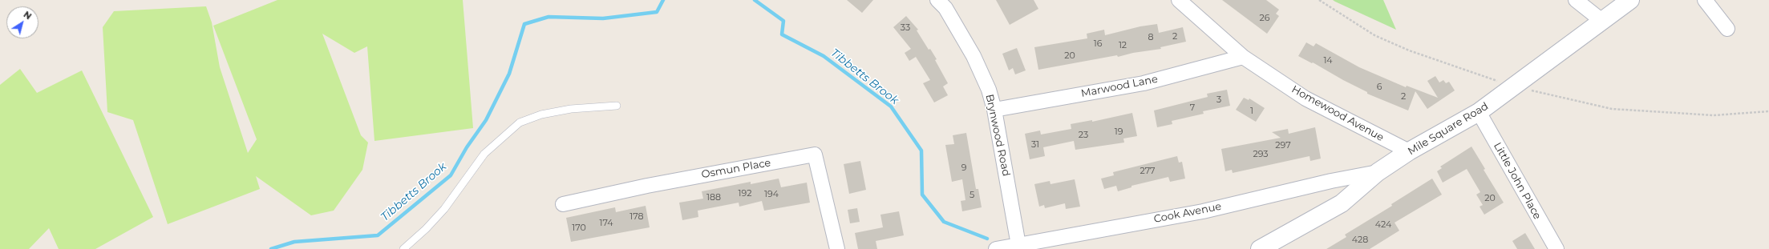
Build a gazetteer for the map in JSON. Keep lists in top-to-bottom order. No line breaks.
{"streets":{"street":["Marwood Lane","Homewood Avenue","Mile Square Road","Brynwood Road","Osmun Place","Little John Place","Cook Avenue"]},"crossings":[["Marwood Lane","Homewood Avenue"],["Marwood Lane","Brynwood Road"],["Homewood Avenue","Mile Square Road"],["Mile Square Road","Little John Place"],["Mile Square Road","Cook Avenue"],["Brynwood Road","Cook Avenue"]],"water":["Tibbetts Brook"],"house_numbers":["26","33","2","8","16","12","20","14","6","2","3","7","1","19","23","31","297","293","9","277","192","194","5","188","20","178","174","424","170","428"],"north":"top right"}
